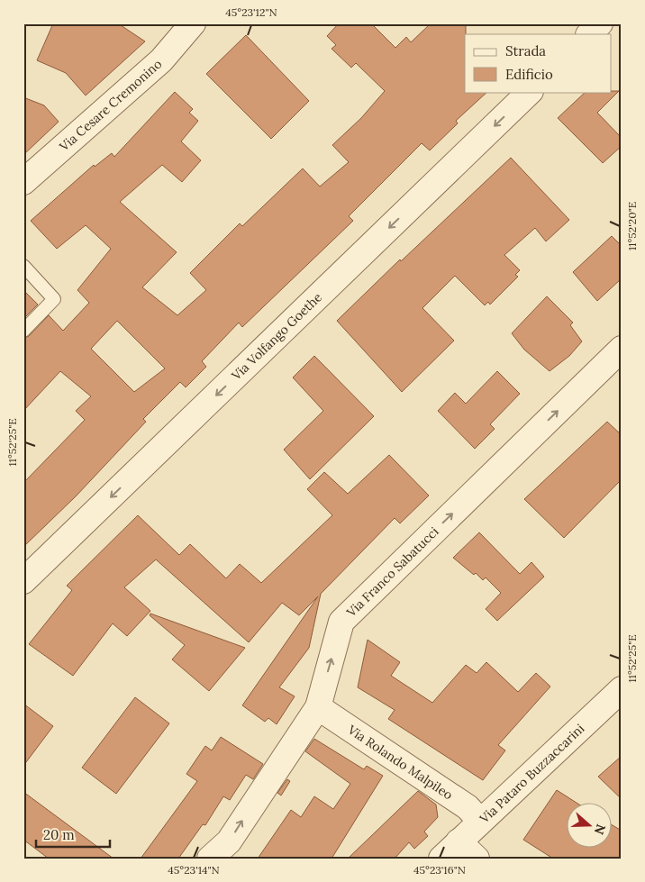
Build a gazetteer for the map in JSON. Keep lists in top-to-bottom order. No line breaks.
{"streets":{"street":["Via Cesare Cremonino","Via Volfango Goethe","Via Franco Sabatucci","Via Rolando Malpileo","Via Pataro Buzzaccarini"]},"crossings":[["Via Franco Sabatucci","Via Rolando Malpileo"],["Via Rolando Malpileo","Via Pataro Buzzaccarini"]],"one_way":["Via Volfango Goethe","Via Franco Sabatucci"],"legend":["Strada","Edificio"],"scale_bar":"20 m","north":"right","coordinates":["45°23'12\"N","11°52'20\"E","11°52'25\"E","45°23'14\"N","45°23'16\"N"]}
